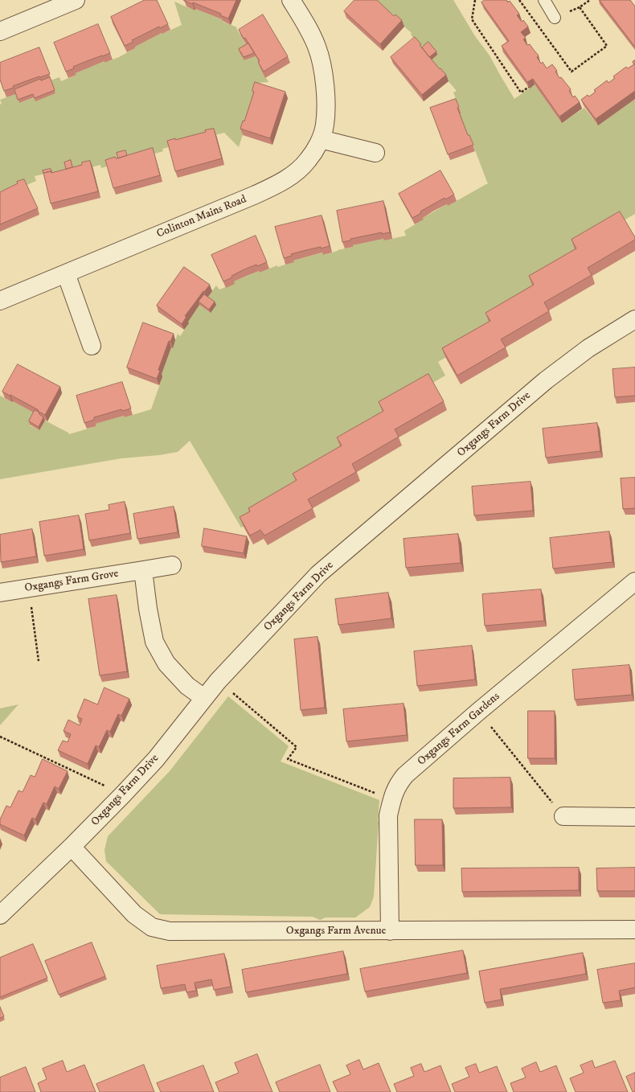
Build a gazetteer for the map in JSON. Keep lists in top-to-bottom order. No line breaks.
{"streets":{"street":["Colinton Mains Road","Oxgangs Farm Drive","Oxgangs Farm Grove","Oxgangs Farm Gardens","Oxgangs Farm Avenue"]},"crossings":[["Oxgangs Farm Drive","Oxgangs Farm Avenue"],["Oxgangs Farm Gardens","Oxgangs Farm Avenue"]]}
